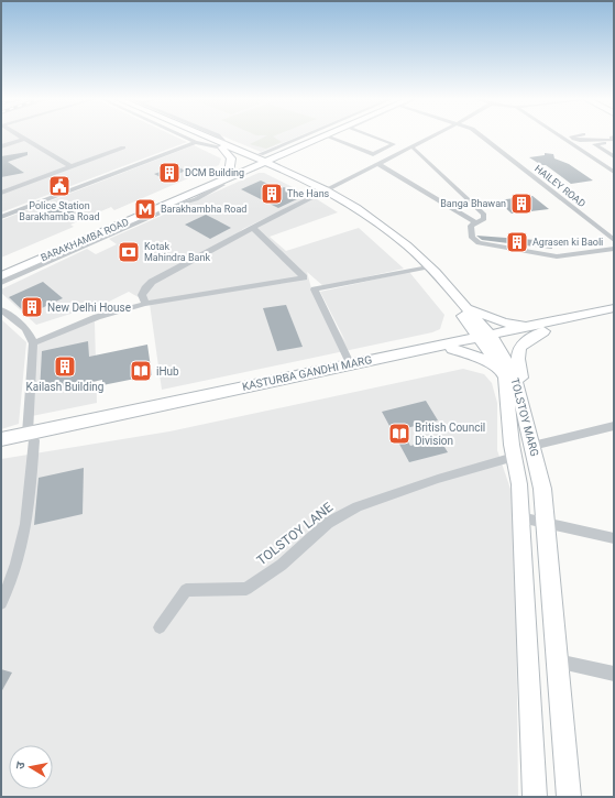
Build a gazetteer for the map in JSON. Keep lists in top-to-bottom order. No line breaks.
{"streets":{"main road":["BARAKHAMBA ROAD","KASTURBA GANDHI MARG","TOLSTOY MARG"],"street":["HAILEY ROAD","TOLSTOY LANE"]},"crossings":[["BARAKHAMBA ROAD","TOLSTOY MARG"],["KASTURBA GANDHI MARG","TOLSTOY MARG"],["TOLSTOY MARG","TOLSTOY LANE"]],"places":{"building":["DCM Building","The Hans","Banga Bhawan","Agrasen ki Baoli","New Delhi House","Kailash Building"],"public building":["Police Station Barakhamba Road"],"metro station":["Barakhambha Road"],"bank":["Kotak Mahindra Bank"],"library":["iHub","British Council Division"]},"north":"left"}
